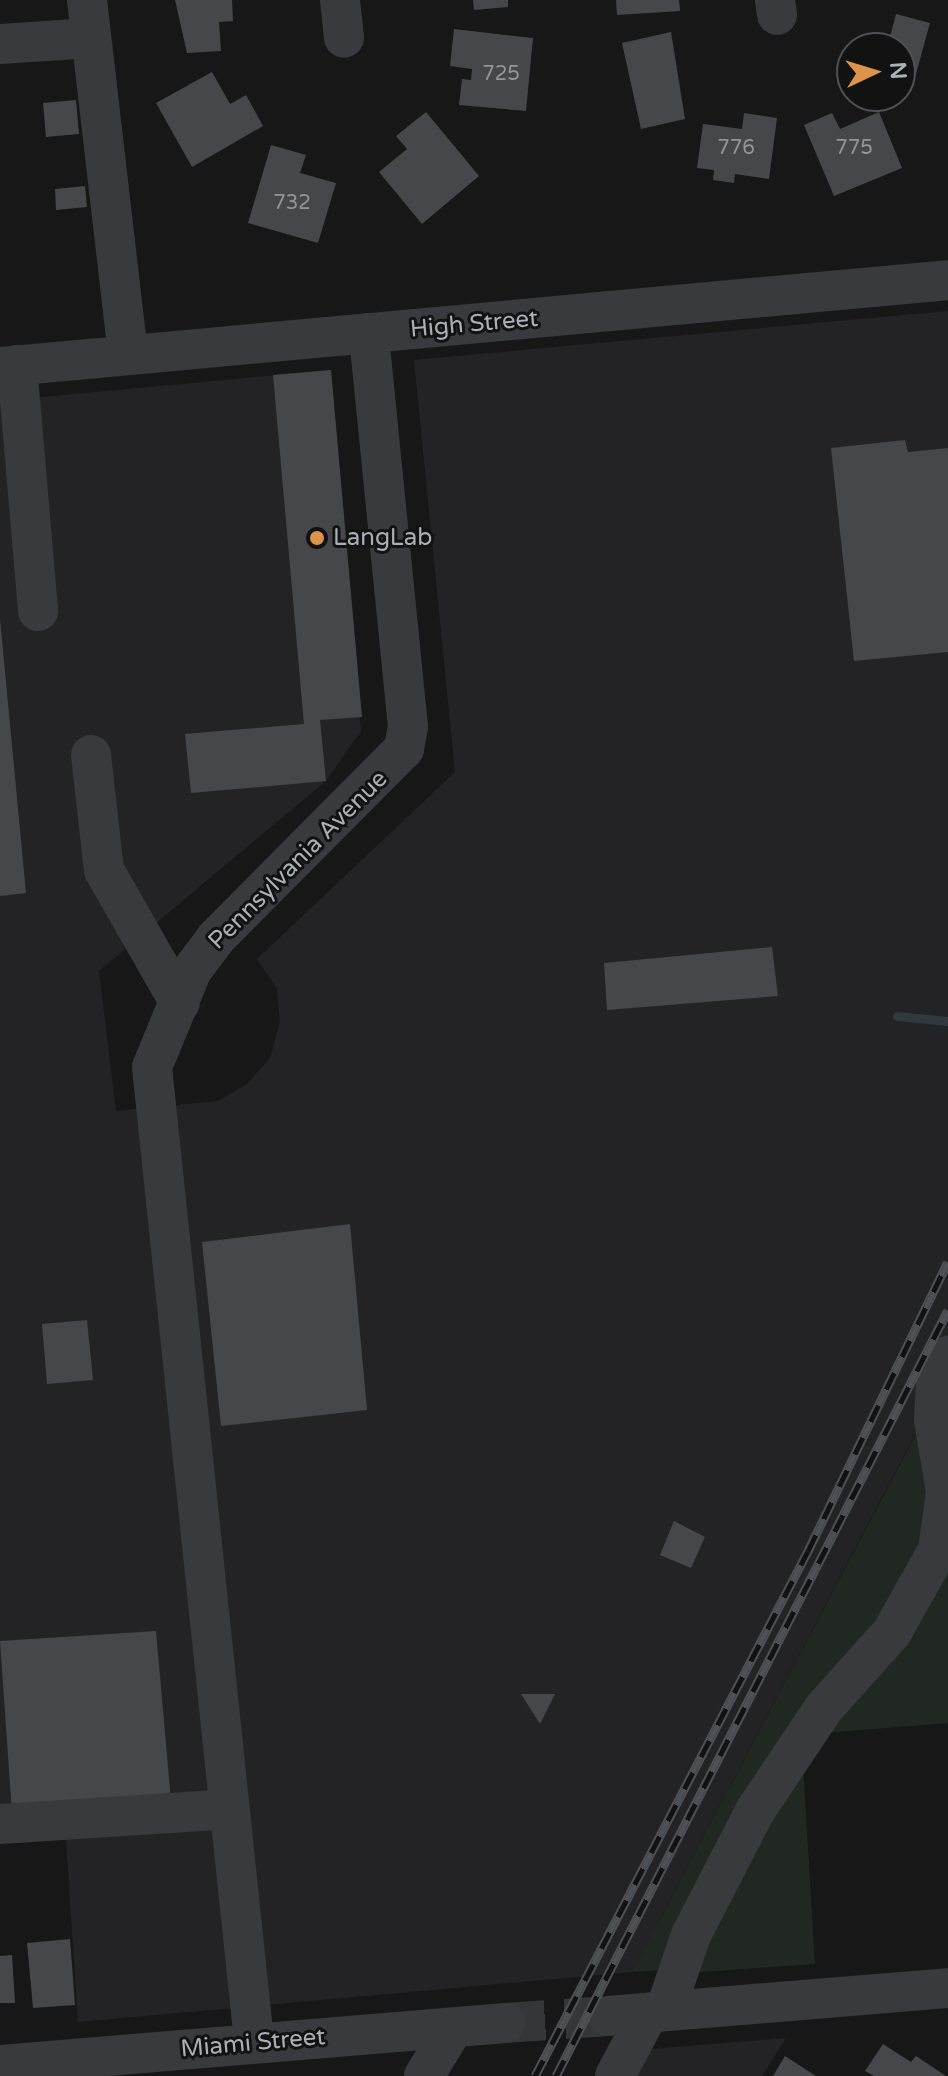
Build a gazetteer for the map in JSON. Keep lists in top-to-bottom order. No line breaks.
{"streets":{"street":["High Street","Pennsylvania Avenue","Miami Street"]},"crossings":[["High Street","Pennsylvania Avenue"],["Pennsylvania Avenue","Miami Street"]],"places":["LangLab"],"house_numbers":["725","776","775","732"],"north":"right"}
